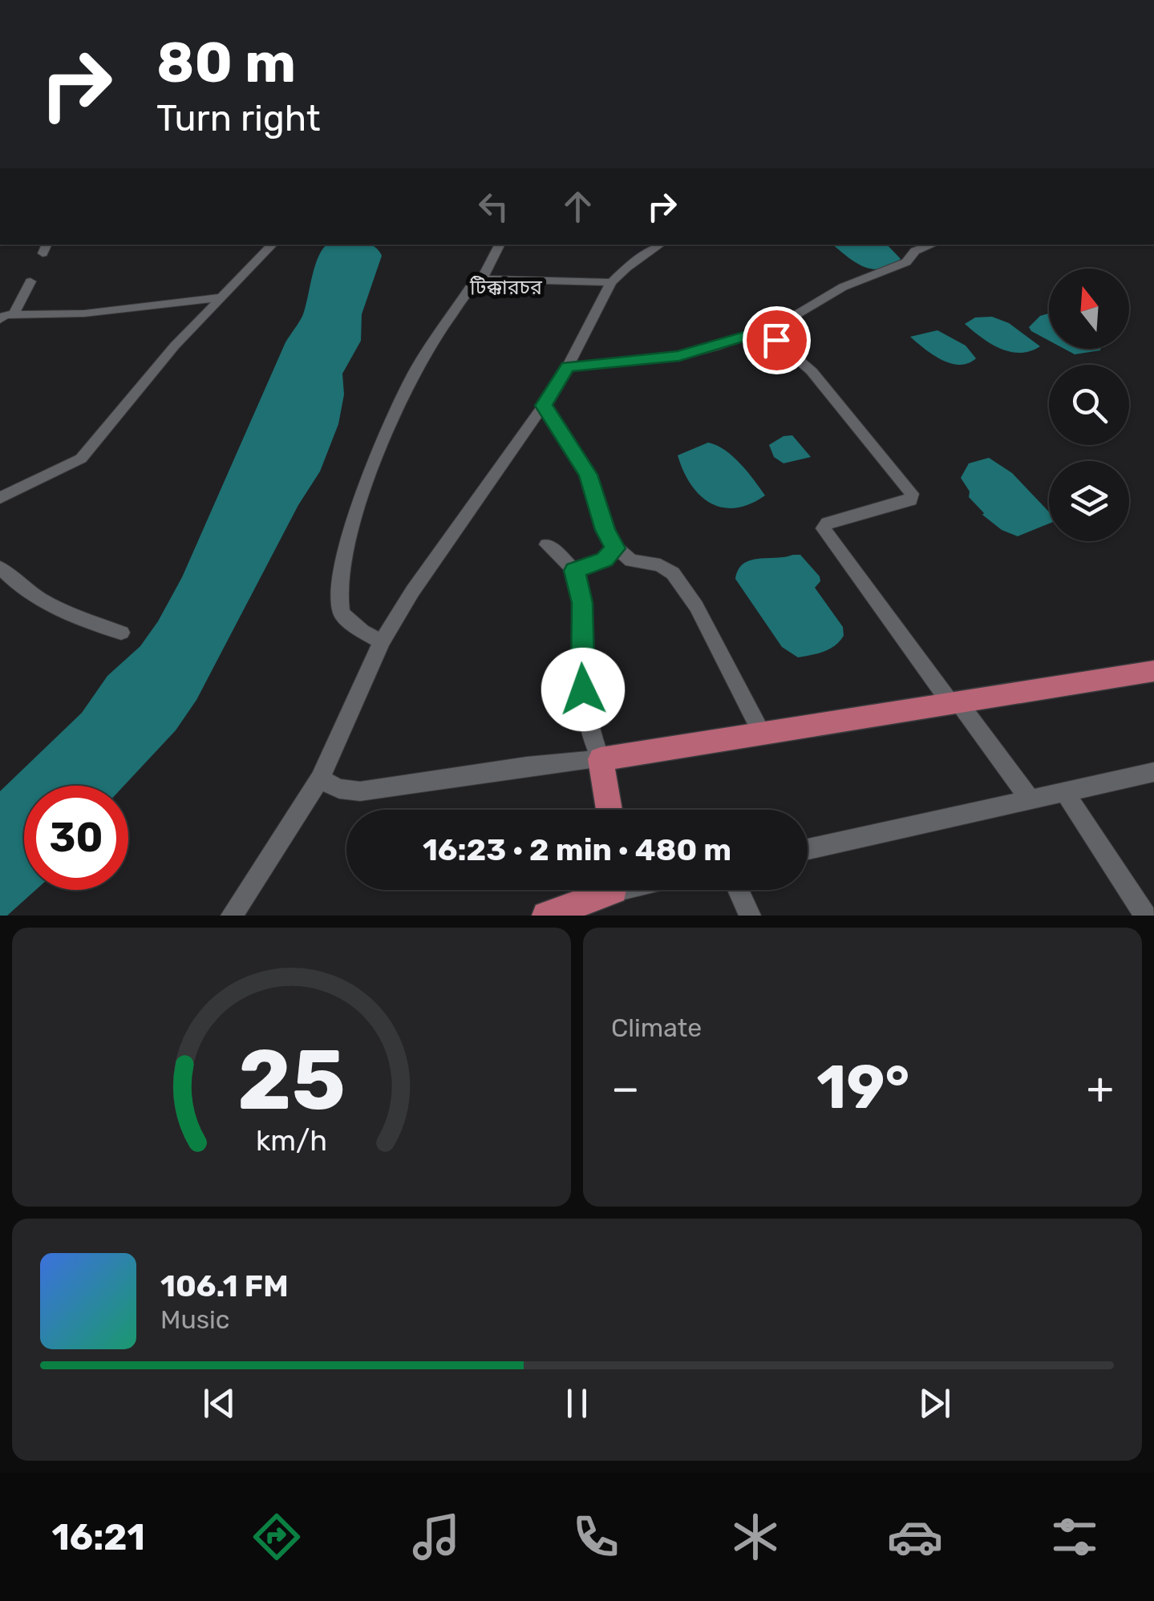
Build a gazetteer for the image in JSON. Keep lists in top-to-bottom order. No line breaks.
{"districts":["টিক্কারচর"],"north":"top","page":{"turn":["80 m","Turn right"],"limit":"30","trip":"16:23 · 2 min · 480 m","tile":"Climate","heat":["−","19°","+"],"song":["106.1 FM","Music"],"tabs":"16:21","gauge":["25","km/h"]}}
